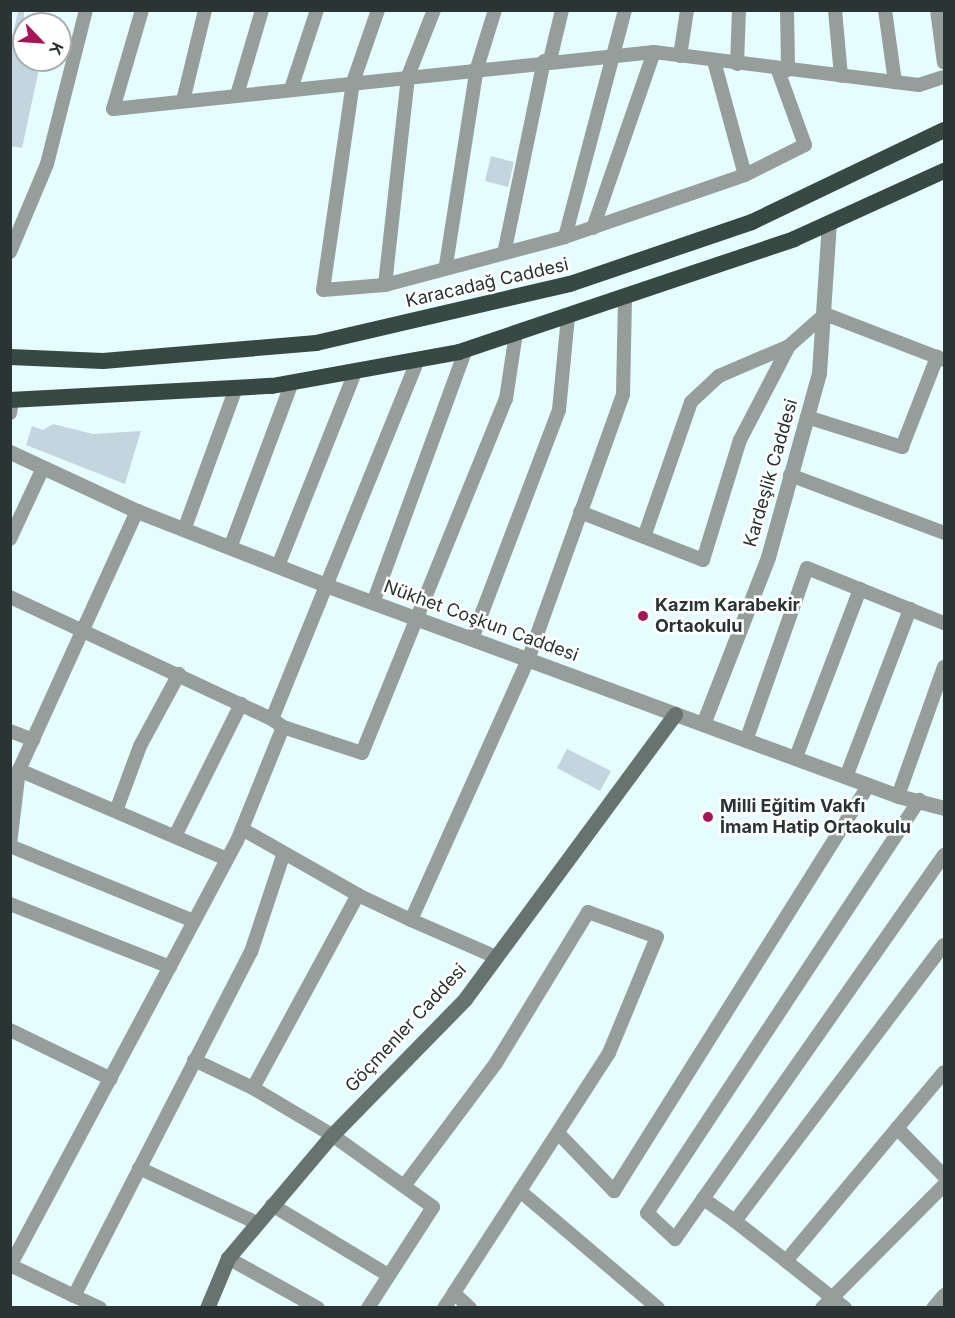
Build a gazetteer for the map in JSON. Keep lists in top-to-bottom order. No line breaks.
{"streets":{"highway":["Karacadağ Caddesi"],"main road":["Göçmenler Caddesi"],"street":["Kardeşlik Caddesi","Nükhet Coşkun Caddesi"]},"crossings":[["Kardeşlik Caddesi","Nükhet Coşkun Caddesi"],["Nükhet Coşkun Caddesi","Göçmenler Caddesi"]],"places":["Kazım Karabekir Ortaokulu","Milli Eğitim Vakfı İmam Hatip Ortaokulu"],"north":"bottom right"}
